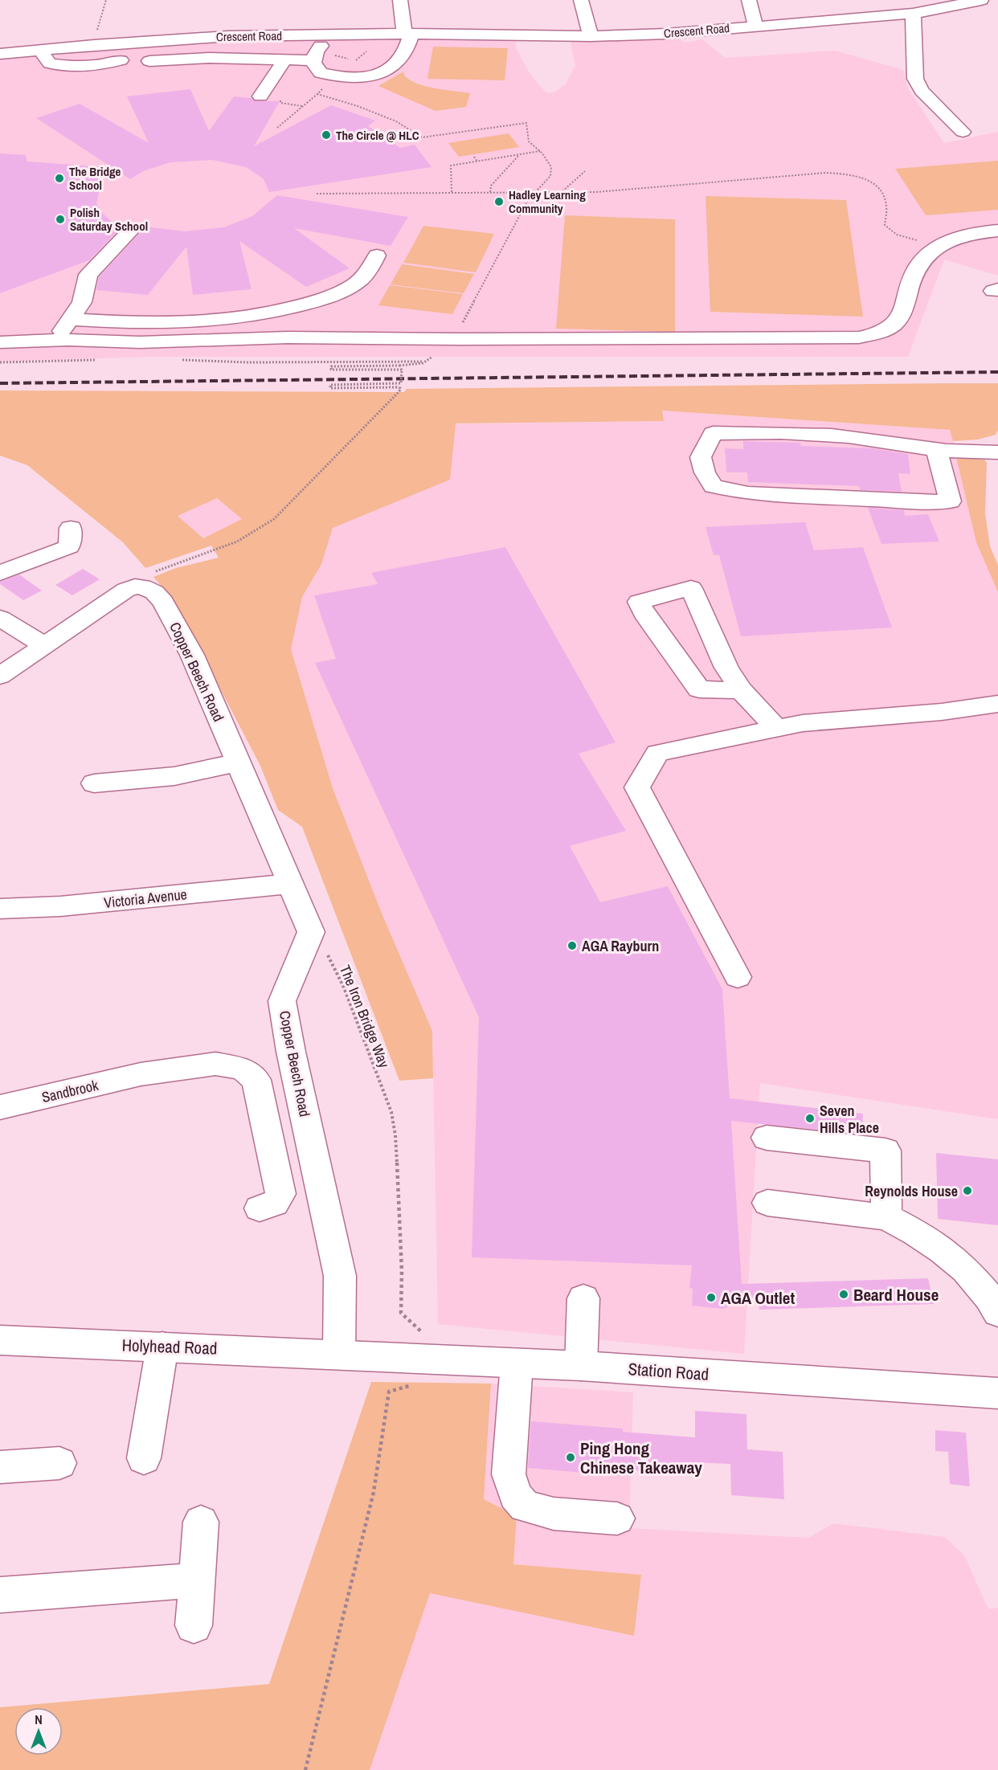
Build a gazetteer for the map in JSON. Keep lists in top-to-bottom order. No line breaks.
{"streets":{"street":["Crescent Road","Copper Beech Road","Victoria Avenue","Sandbrook","Holyhead Road","Station Road"],"path":["The Iron Bridge Way"]},"crossings":[["Copper Beech Road","Victoria Avenue"],["Copper Beech Road","The Iron Bridge Way"],["Copper Beech Road","Holyhead Road"],["Copper Beech Road","Station Road"],["Holyhead Road","Station Road"]],"places":["The Circle @ HLC","The Bridge School","Hadley Learning Community","Polish Saturday School","AGA Rayburn","Seven Hills Place","Reynolds House","Beard House","AGA Outlet","Ping Hong Chinese Takeaway"],"north":"top"}
